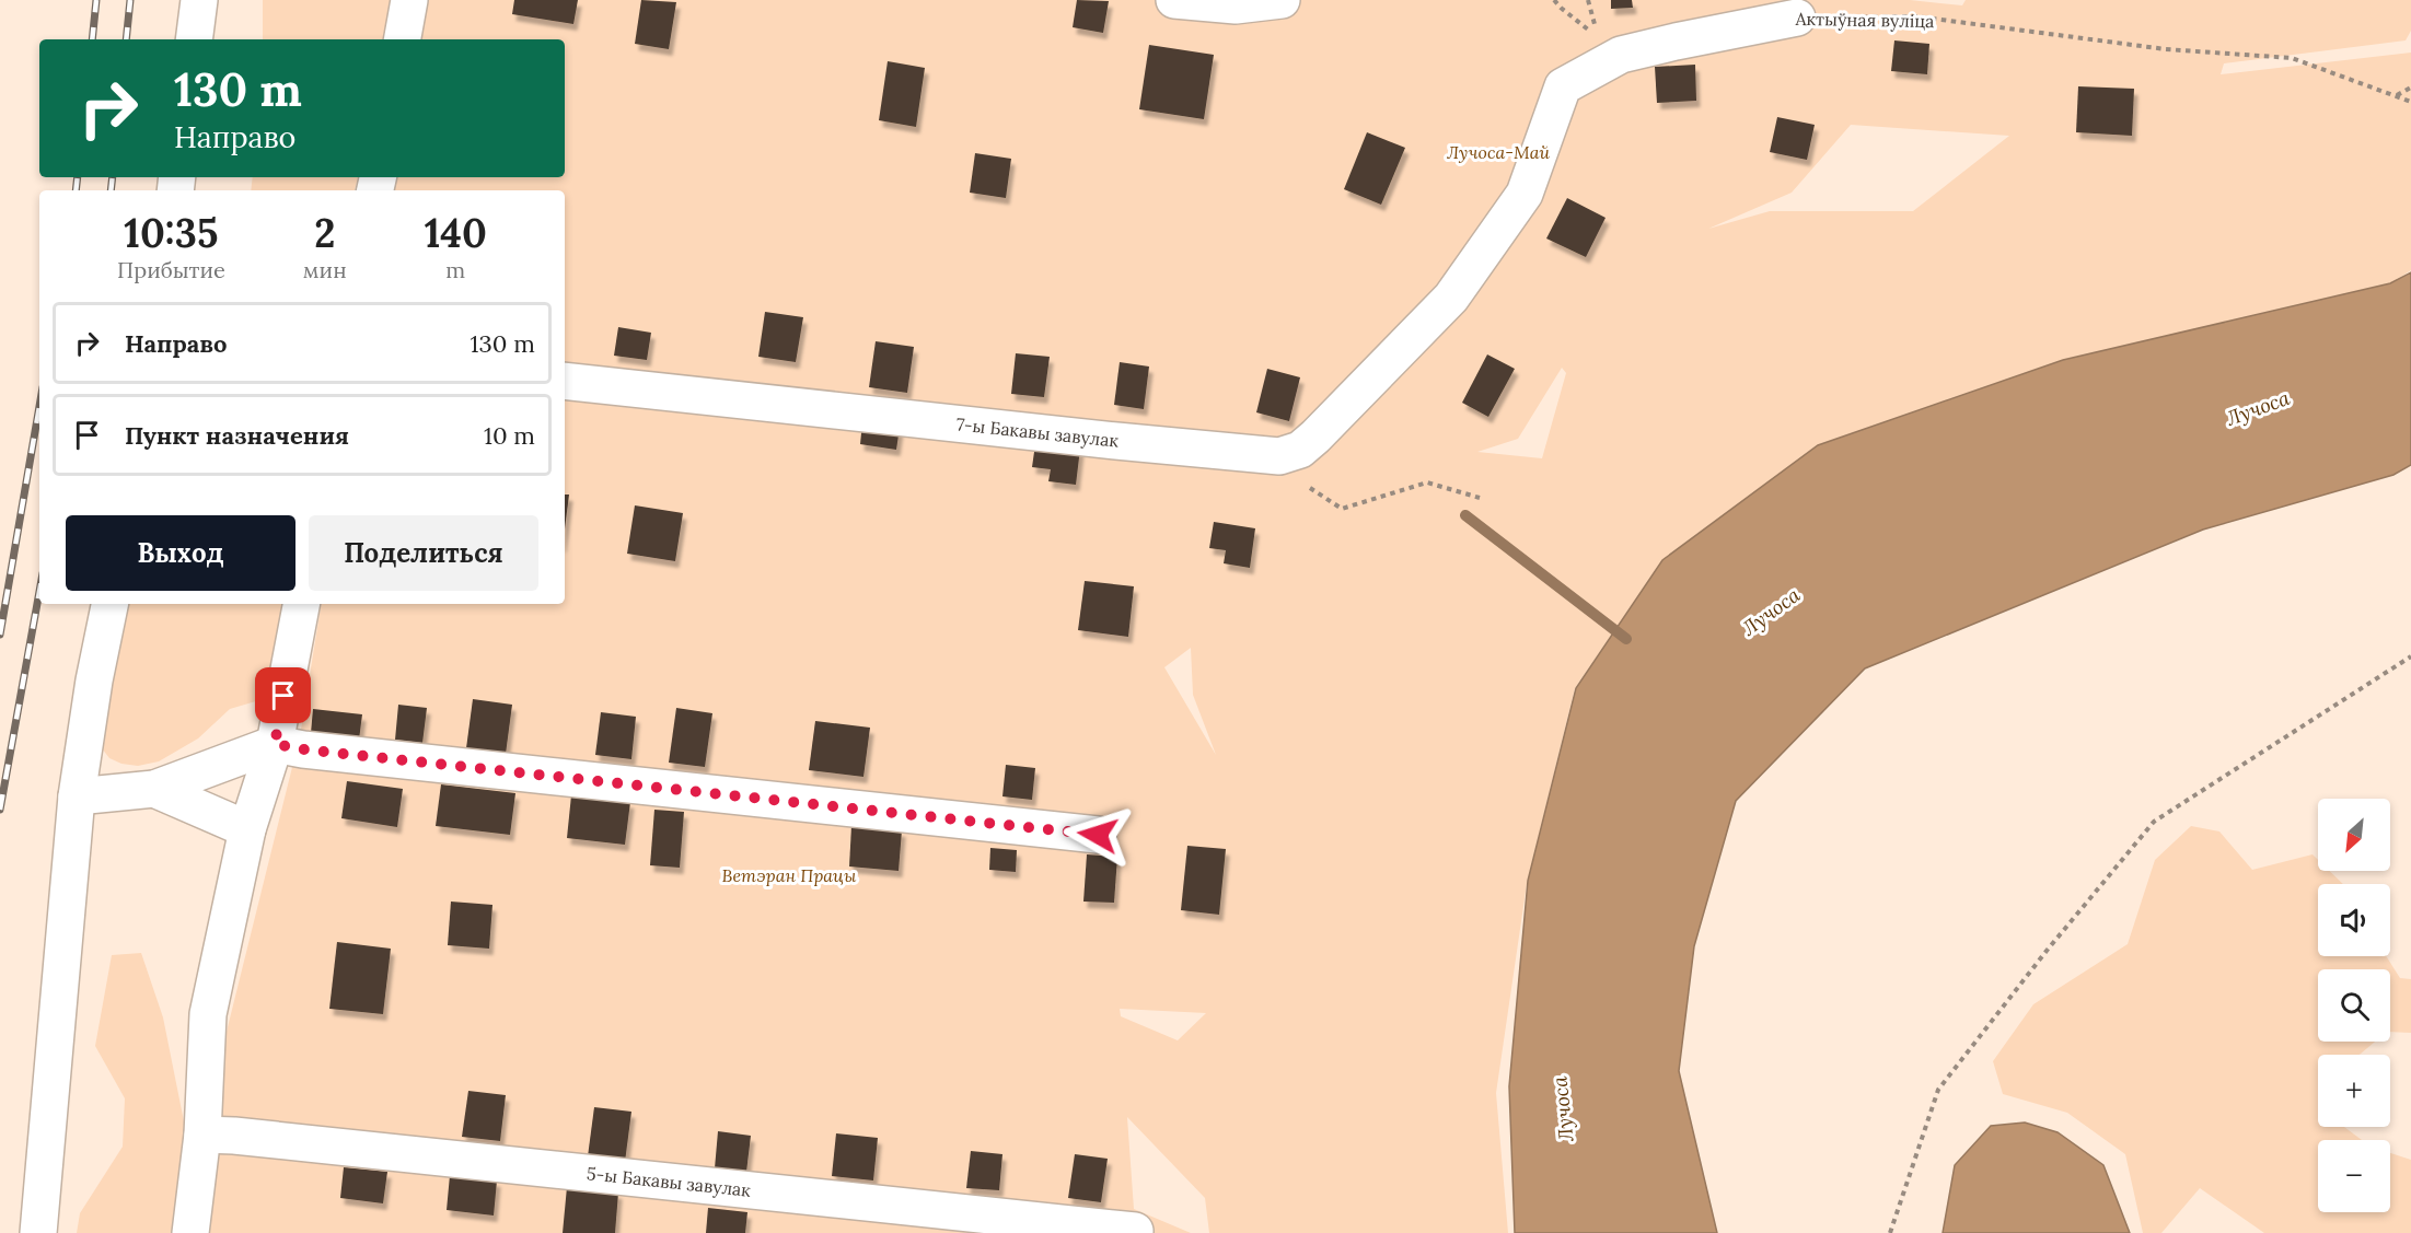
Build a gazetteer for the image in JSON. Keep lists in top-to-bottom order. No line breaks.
{"streets":{"street":["Актыўная вуліца","7-ы Бакавы завулак","5-ы Бакавы завулак"]},"crossings":[["Актыўная вуліца","7-ы Бакавы завулак"]],"water":["Лучоса"],"parks":["Лучоса-Май","Ветэран Працы"],"north":"bottom left","page":{"turn":["130 m","Направо"],"eta":["10:35","Прибытие","2","мин","140","m"],"list":[{"name":"Направо","value":"130 m"},{"name":"Пункт назначения","value":"10 m"}],"buttons":["Выход","Поделиться"],"map_buttons":["+","−"]}}
